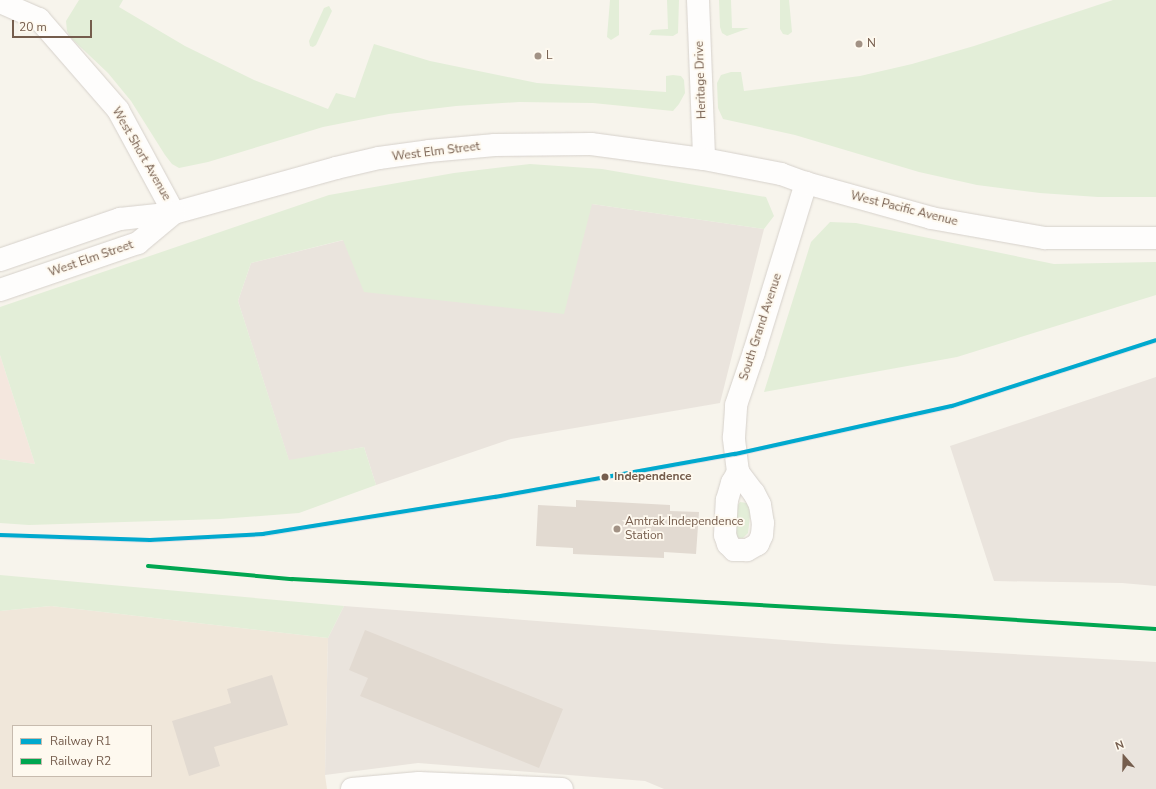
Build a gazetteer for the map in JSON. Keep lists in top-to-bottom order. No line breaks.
{"streets":{"street":["Heritage Drive","West Elm Street","West Short Avenue","West Pacific Avenue","South Grand Avenue"]},"crossings":[["Heritage Drive","West Elm Street"],["Heritage Drive","West Pacific Avenue"],["West Elm Street","West Short Avenue"],["West Elm Street","West Pacific Avenue"],["West Pacific Avenue","South Grand Avenue"]],"places":["N","L","Independence","Amtrak Independence Station"],"lines":["rail line R1","rail line R2"],"legend":["Railway R1","Railway R2"],"scale_bar":"20 m","north":"top"}
